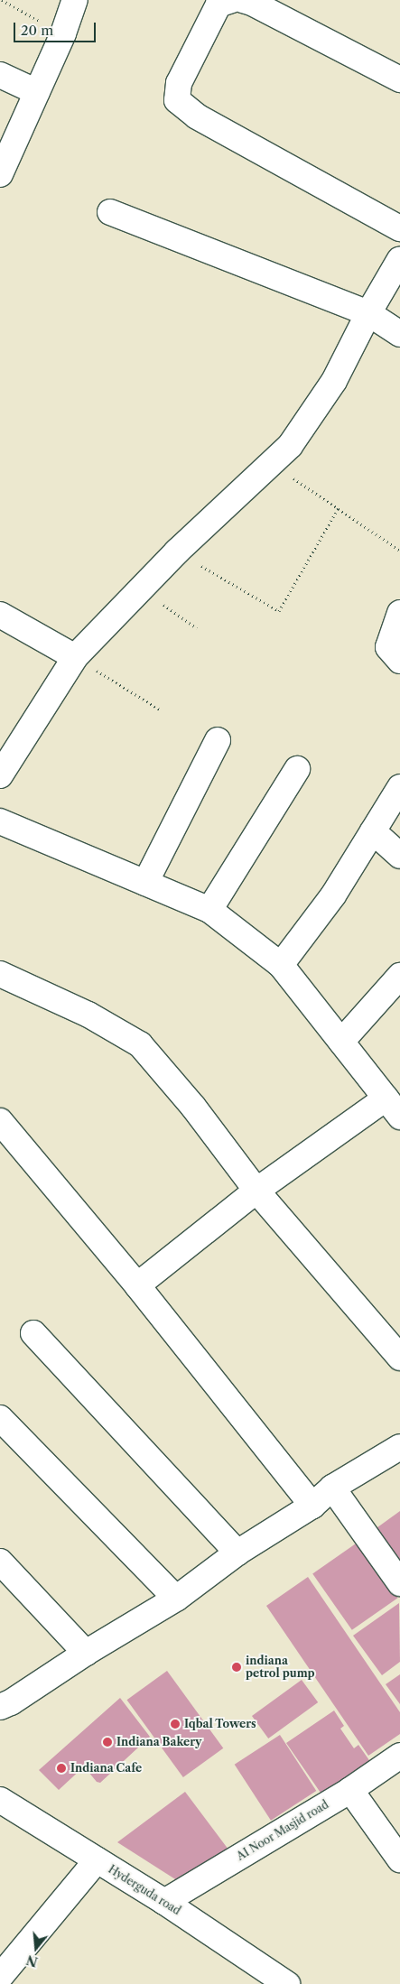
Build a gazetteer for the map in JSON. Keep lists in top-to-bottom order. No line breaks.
{"streets":{"street":["AI Noor Masjid road","Hyderguda road"]},"crossings":[["AI Noor Masjid road","Hyderguda road"]],"places":["indiana petrol pump","Iqbal Towers","Indiana Bakery","Indiana Cafe"],"scale_bar":"20 m","north":"bottom"}
